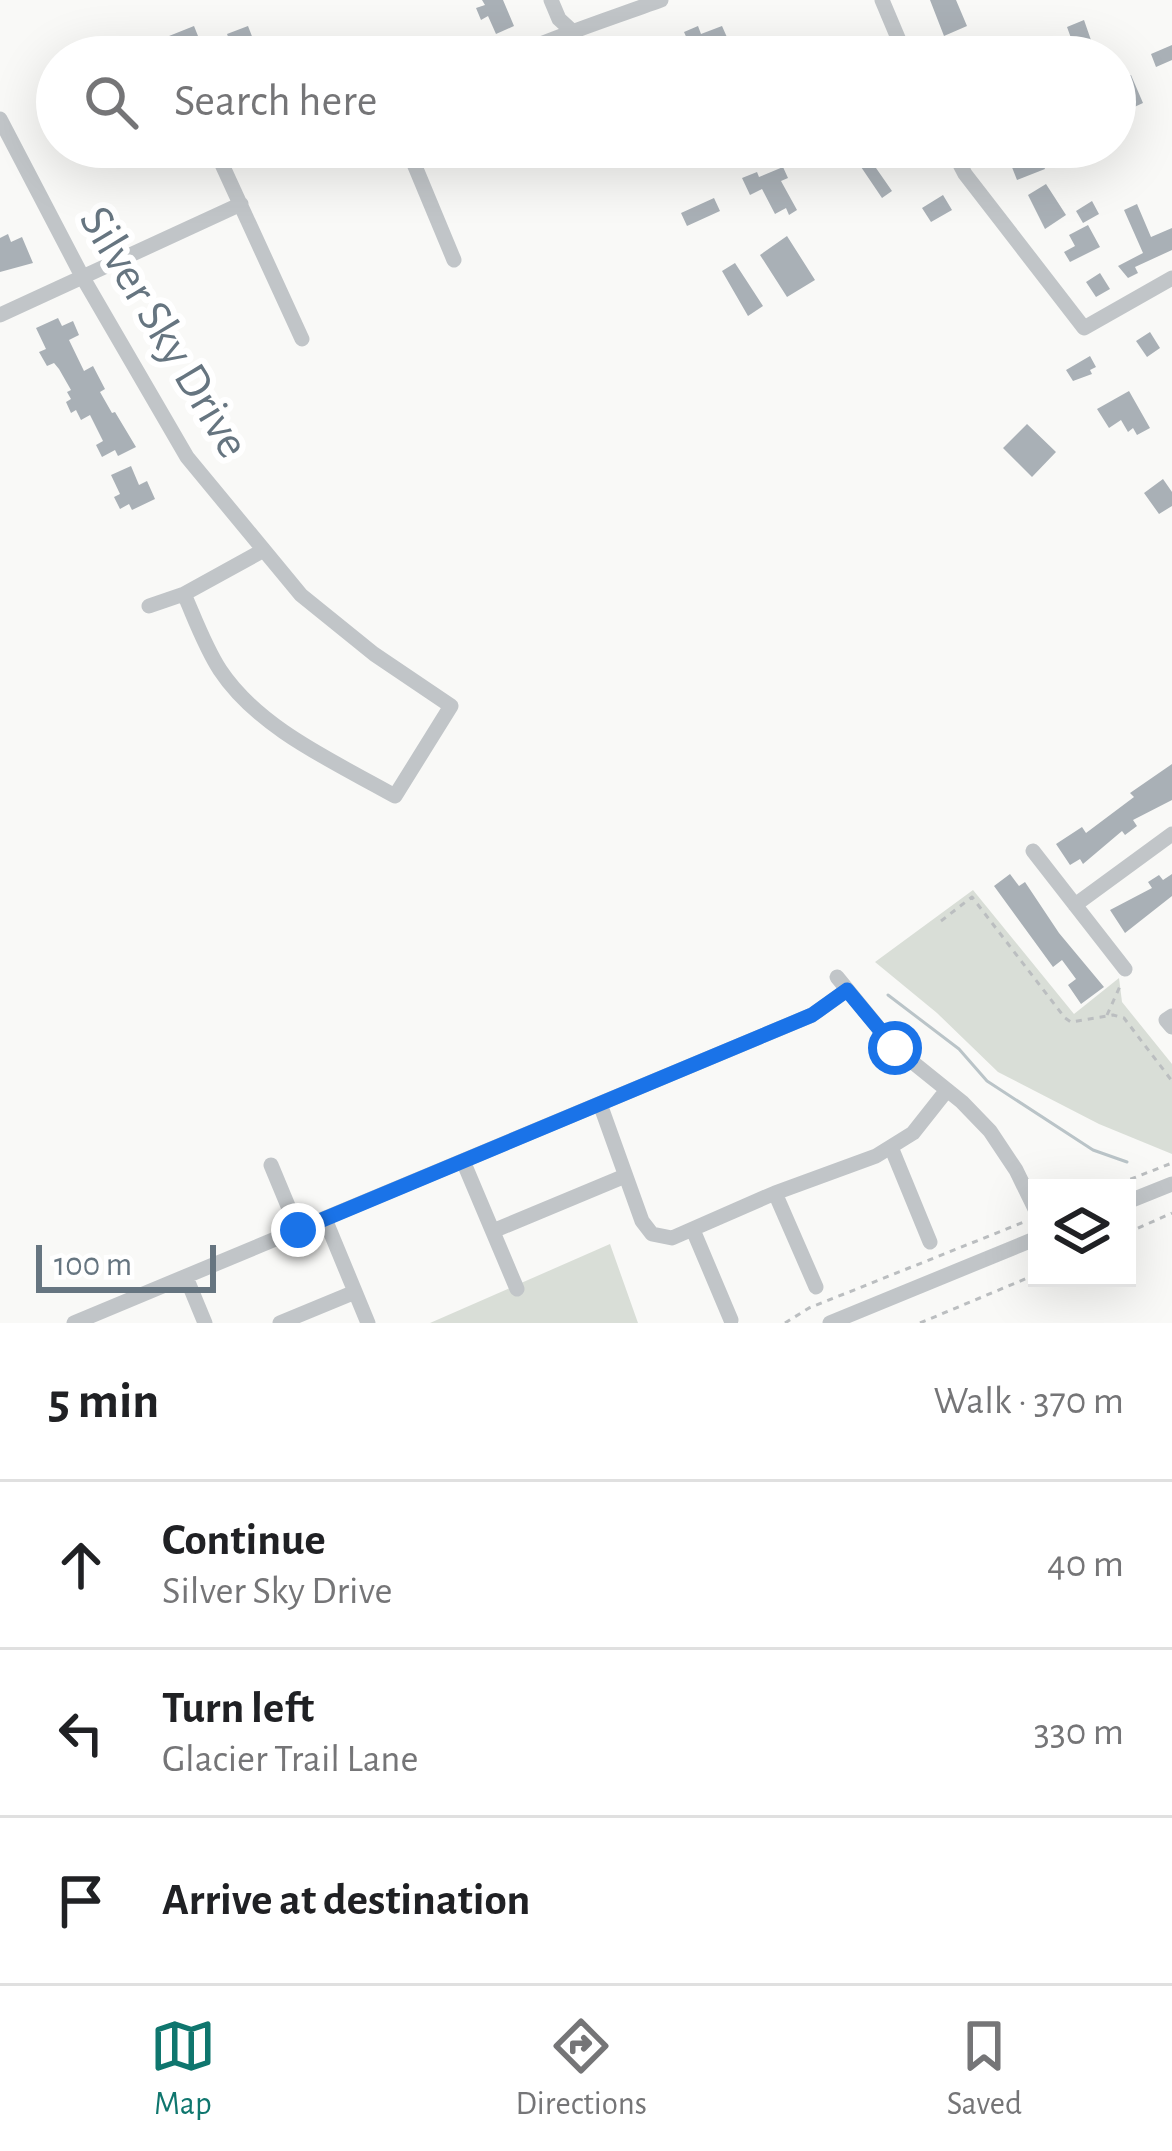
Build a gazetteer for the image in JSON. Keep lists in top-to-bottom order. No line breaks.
{"streets":{"street":["Silver Sky Drive"]},"scale_bar":"100 m","page":{"search":"Search here","scale":"100 m","heading":["5 min","Walk · 370 m"],"list":[["Continue","Silver Sky Drive","40 m"],["Turn left","Glacier Trail Lane","330 m"],"Arrive at destination"],"nav":["Map","Directions","Saved"]}}
